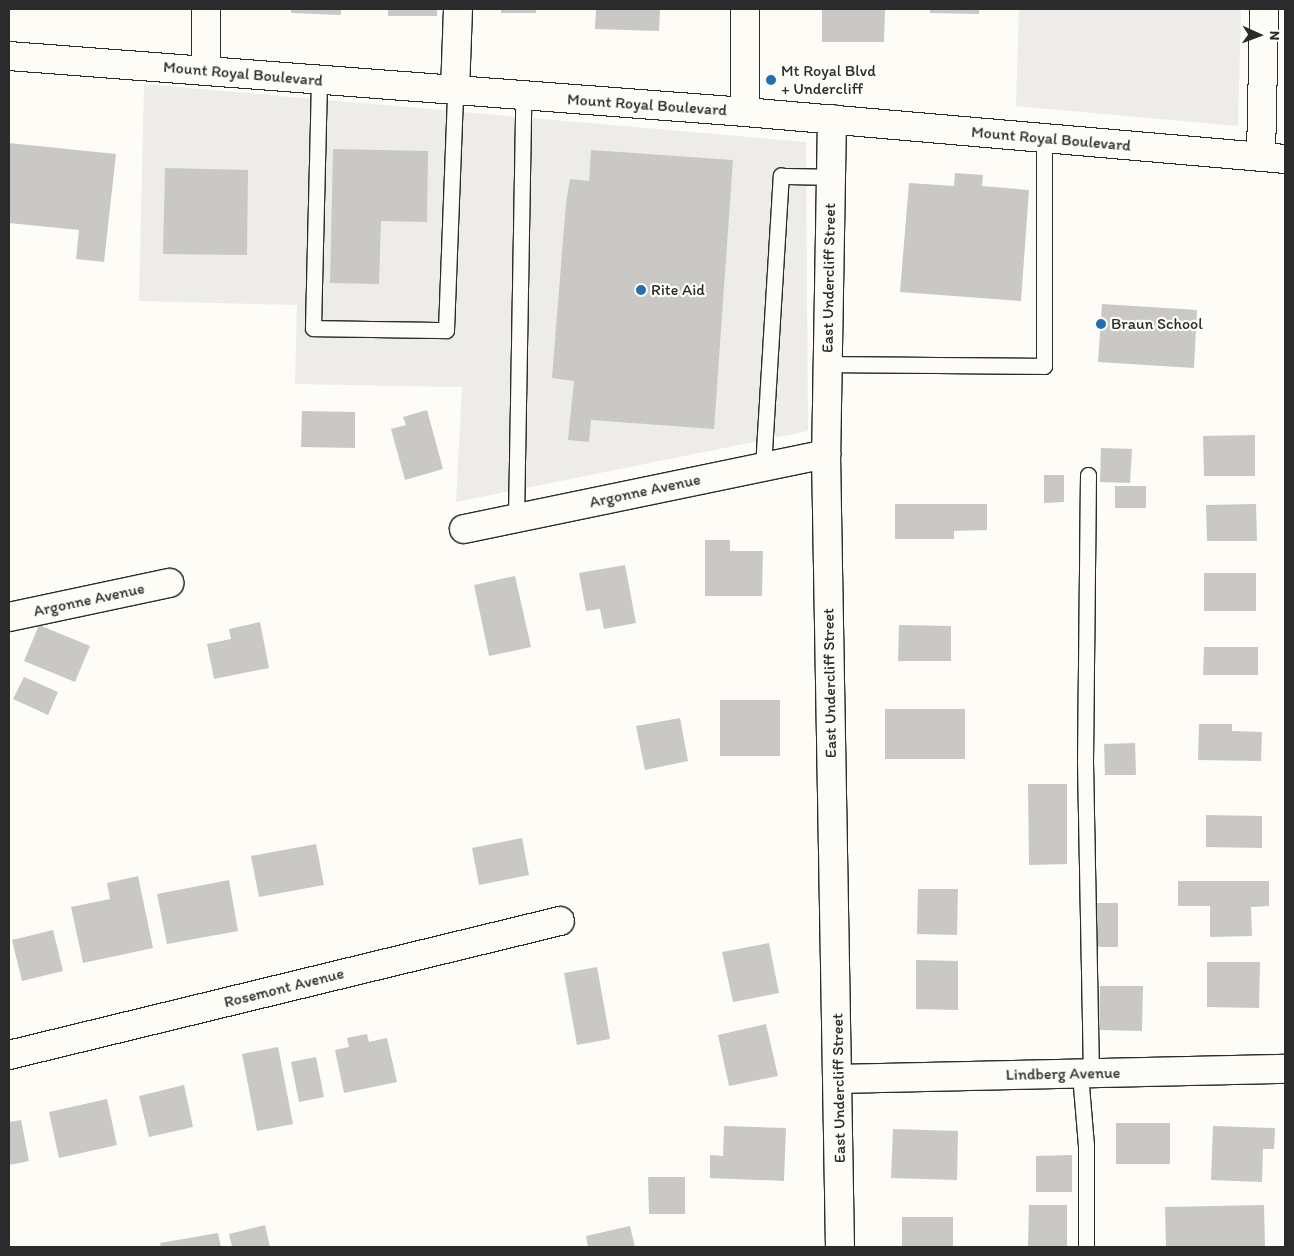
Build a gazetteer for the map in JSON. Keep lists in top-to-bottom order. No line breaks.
{"streets":{"street":["Mount Royal Boulevard","East Undercliff Street","Argonne Avenue","Rosemont Avenue","Lindberg Avenue"]},"crossings":[["Mount Royal Boulevard","East Undercliff Street"],["East Undercliff Street","Argonne Avenue"],["East Undercliff Street","Lindberg Avenue"]],"places":["Mt Royal Blvd + Undercliff","Rite Aid","Braun School"],"north":"right"}
